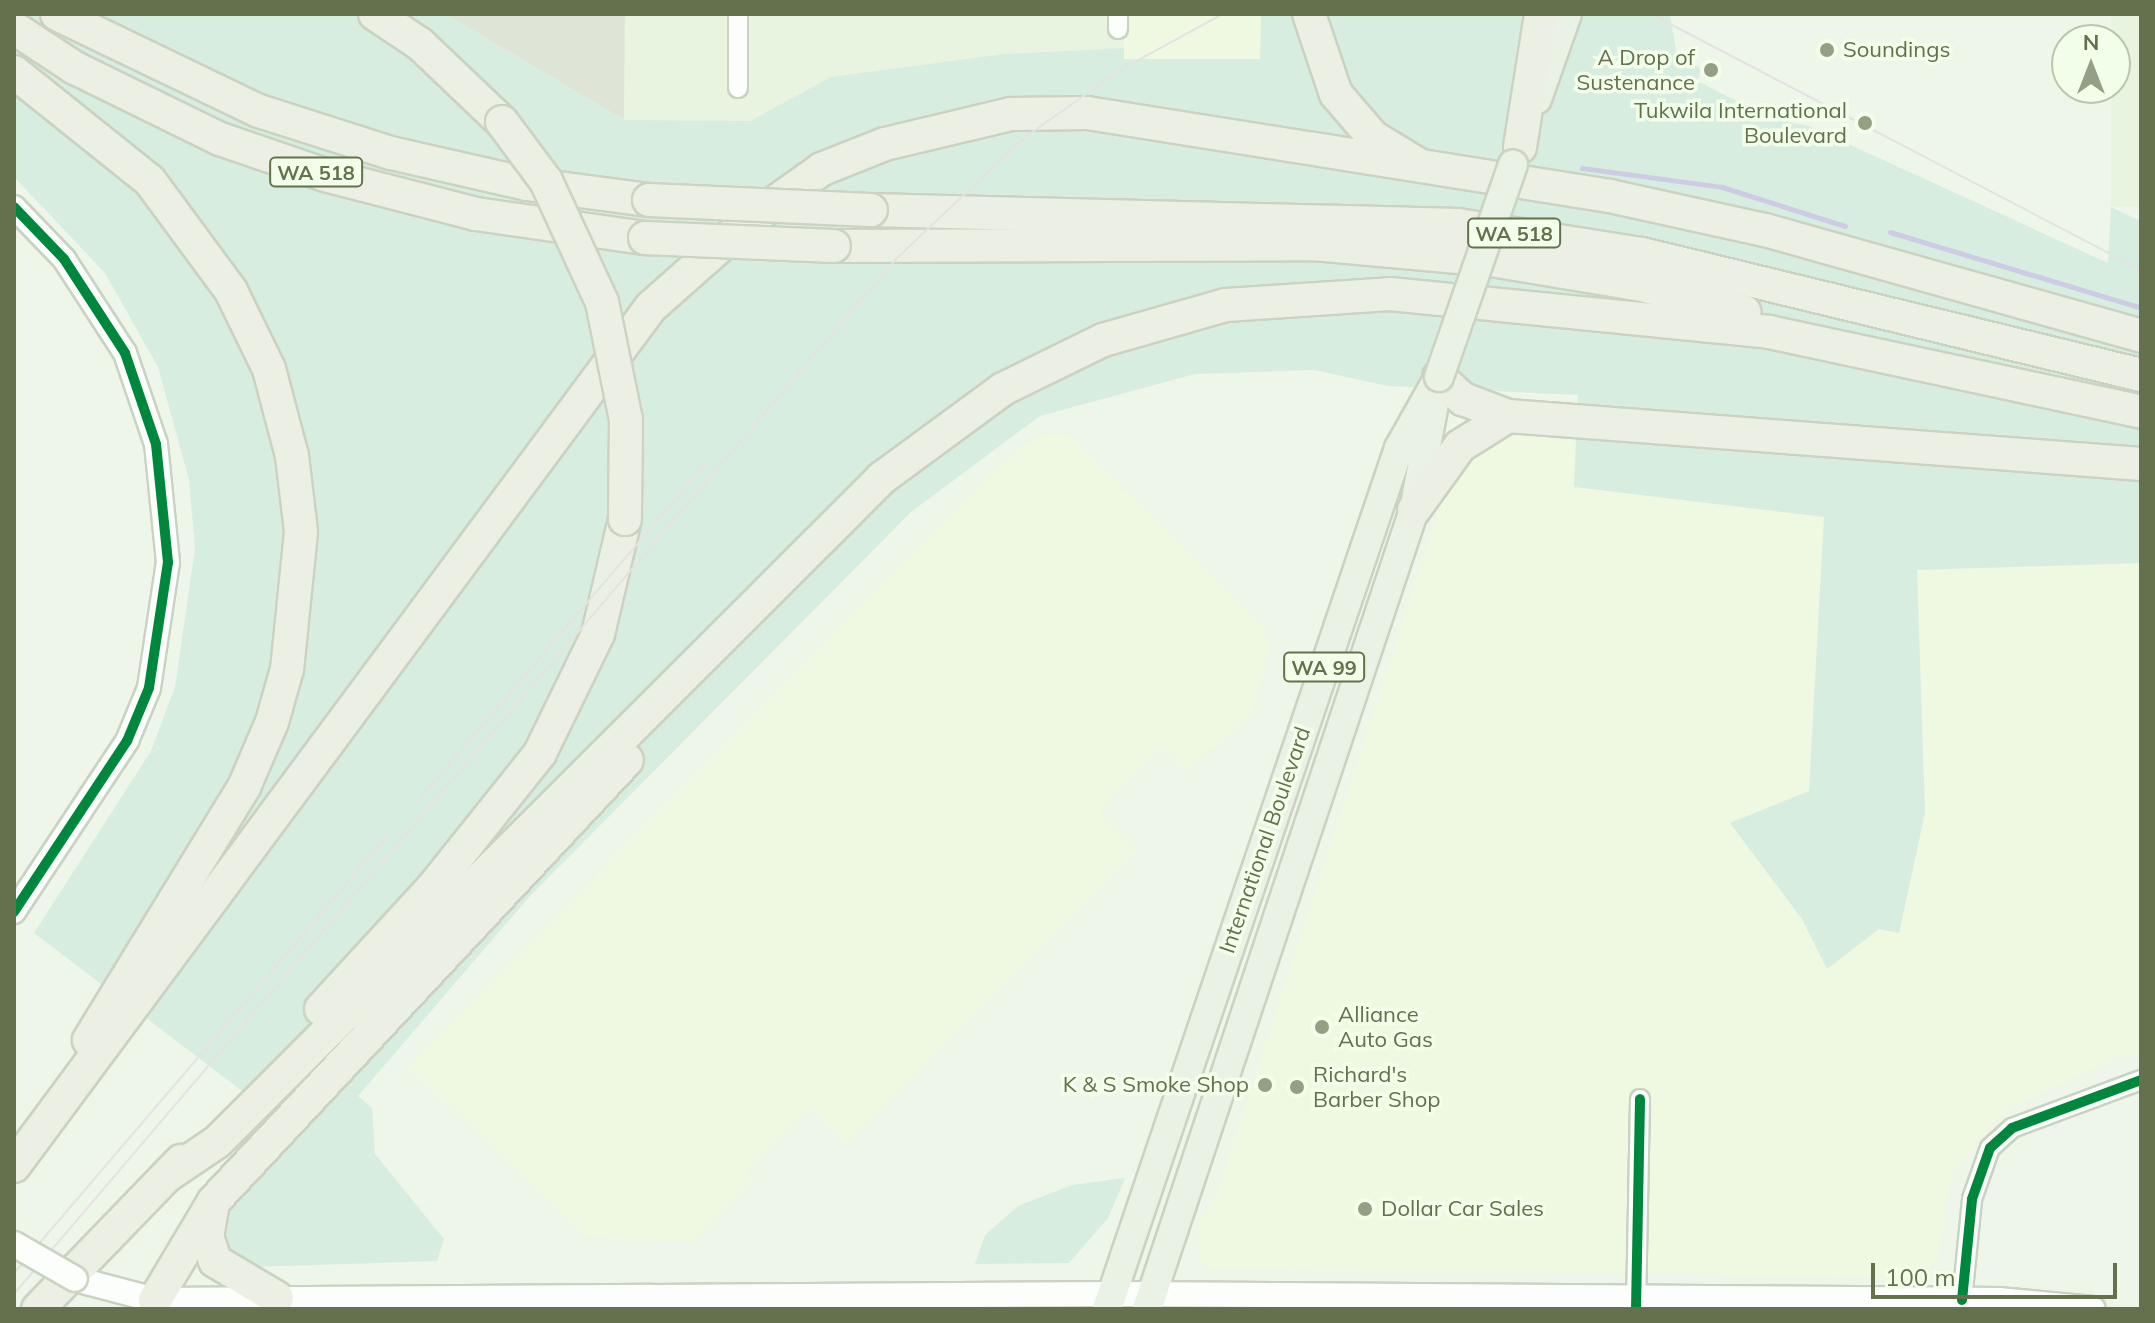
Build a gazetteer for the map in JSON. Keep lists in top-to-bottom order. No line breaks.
{"streets":{"highway":["WA 518"],"main road":["WA 99","International Boulevard"]},"places":["Soundings","A Drop of Sustenance","Tukwila International Boulevard","Alliance Auto Gas","K & S Smoke Shop","Richard's Barber Shop","Dollar Car Sales"],"scale_bar":"100 m","north":"top"}
